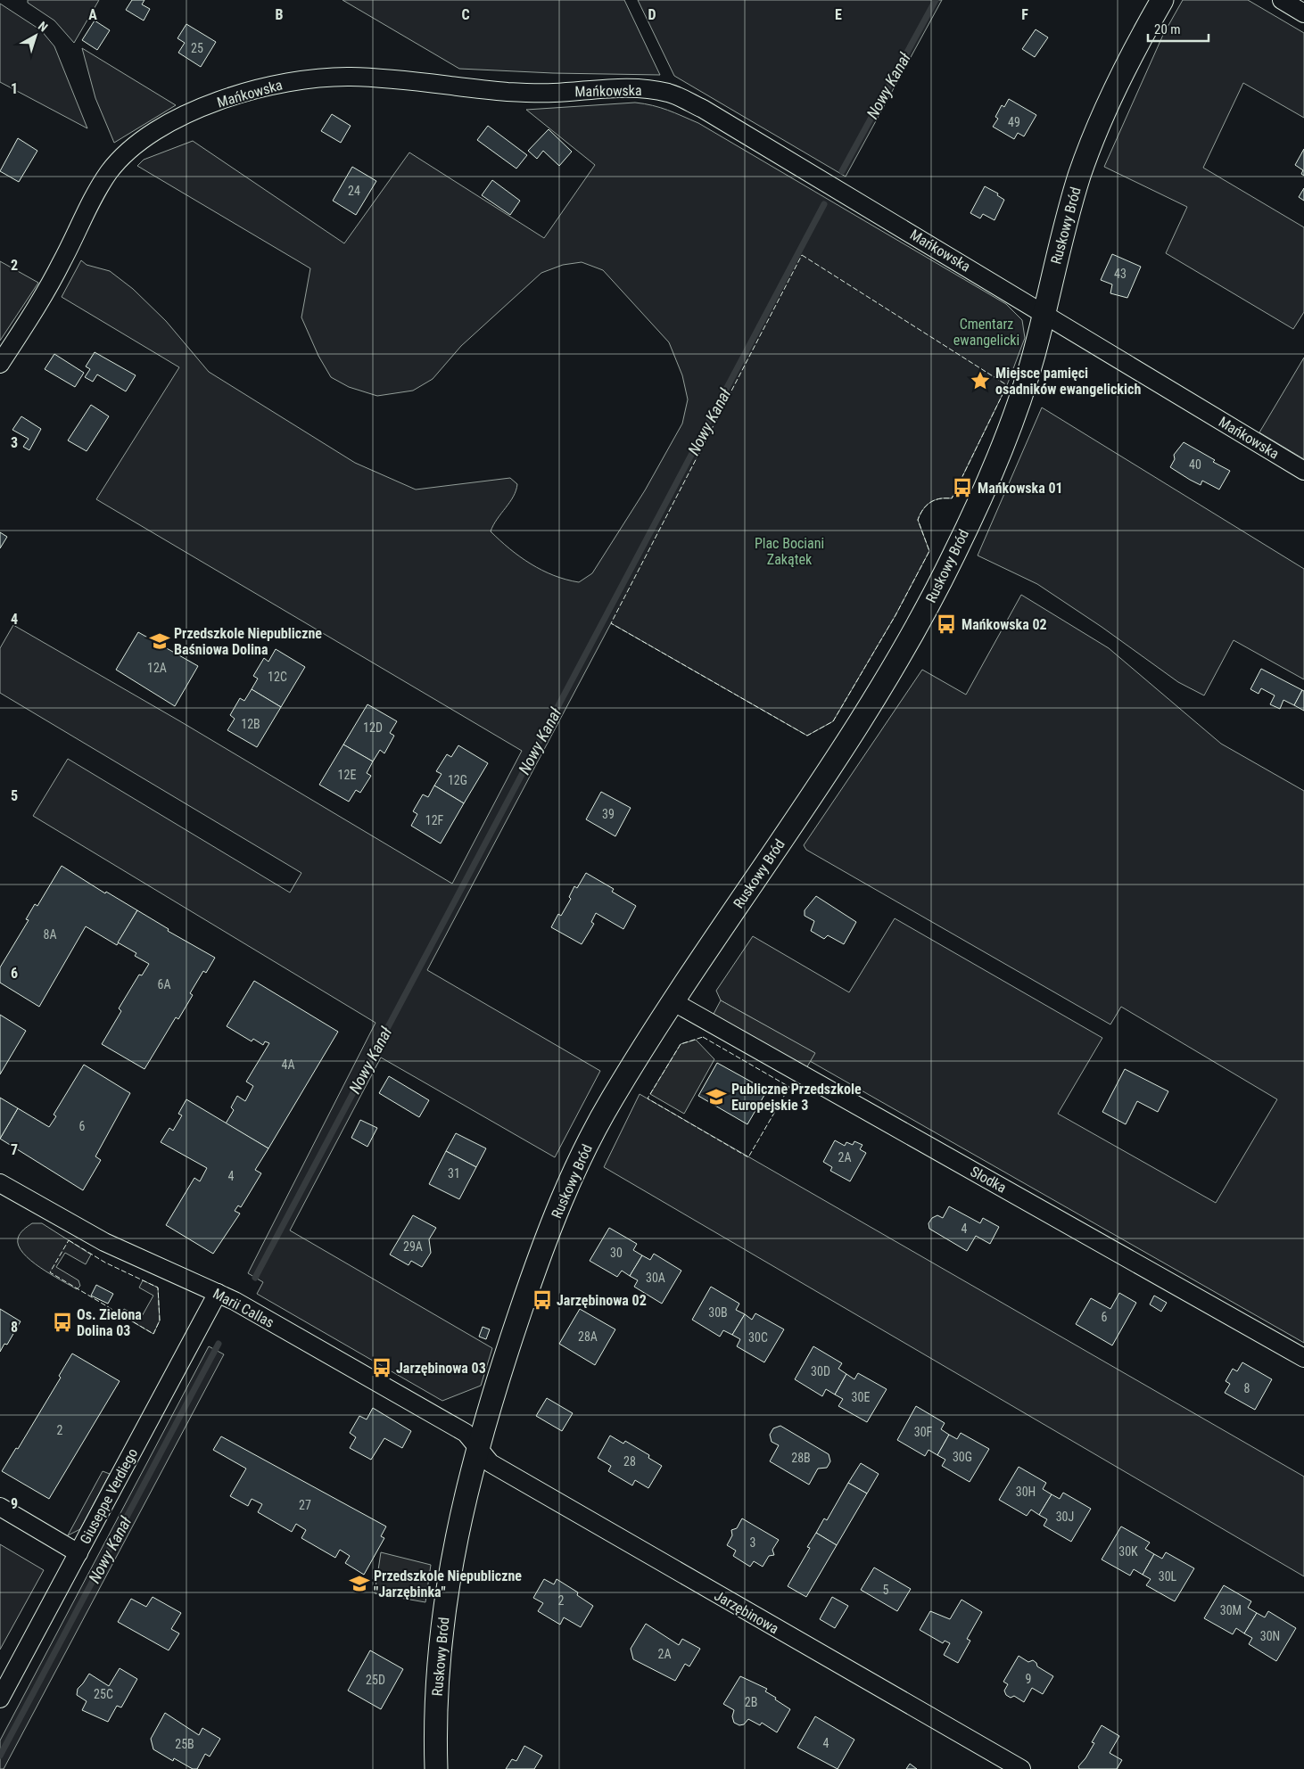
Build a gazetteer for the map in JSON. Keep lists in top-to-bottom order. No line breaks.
{"streets":{"street":["Mańkowska","Ruskowy Bród","Słodka","Marii Callas","Giuseppe Verdiego","Jarzębinowa"]},"crossings":[["Mańkowska","Ruskowy Bród"],["Ruskowy Bród","Słodka"],["Ruskowy Bród","Marii Callas"],["Ruskowy Bród","Jarzębinowa"],["Marii Callas","Giuseppe Verdiego"],["Marii Callas","Jarzębinowa"]],"water":["Nowy Kanał"],"parks":["Cmentarz ewangelicki","Plac Bociani Zakątek"],"places":{"place":["Miejsce pamięci osadników ewangelickich"],"bus stop":["Mańkowska 01","Mańkowska 02","Jarzębinowa 02","Os. Zielona Dolina 03","Jarzębinowa 03"],"school or university":["Przedszkole Niepubliczne Baśniowa Dolina","Publiczne Przedszkole Europejskie 3","Przedszkole Niepubliczne \"Jarzębinka\""]},"house_numbers":["25","49","24","43","40","12A","12C","12B","12D","12E","12G","39","12F","8A","6A","4A","6","2A","31","4","4","29A","30","30A","30B","6","28A","30C","30D","8","30E","2","30F","30G","28B","28","30H","27","30J","3","30K","30L","5","2","30M","30N","2A","9","25D","25C","2B","4","25B"],"scale_bar":"20 m","north":"top right","grid":{"columns":["A","B","C","D","E","F"],"rows":["1","2","3","4","5","6","7","8","9"]}}
